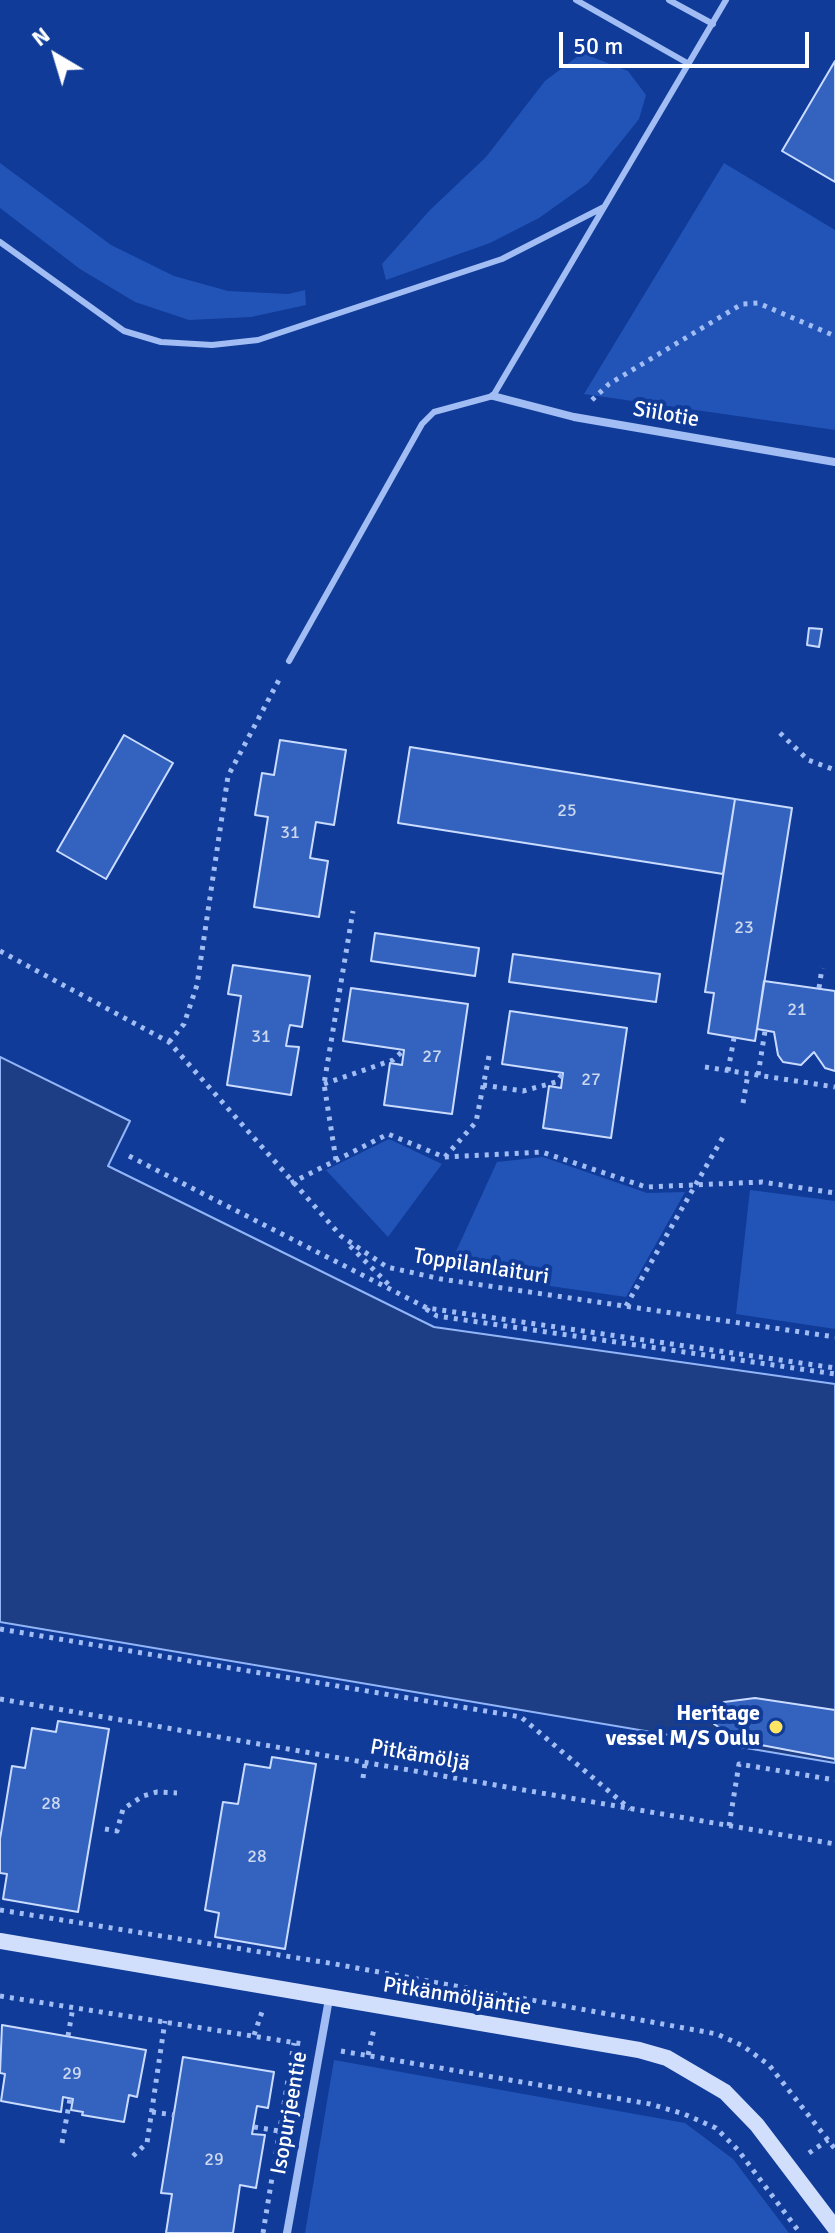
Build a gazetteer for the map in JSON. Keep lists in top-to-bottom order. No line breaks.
{"streets":{"street":["Siilotie","Pitkänmöljäntie","Isopurjeentie"],"path":["Toppilanlaituri","Pitkämöljä"]},"crossings":[["Pitkänmöljäntie","Isopurjeentie"]],"places":["Heritage vessel M/S Oulu"],"house_numbers":["25","31","23","21","31","27","27","28","28","29","29"],"scale_bar":"50 m","north":"top left"}
